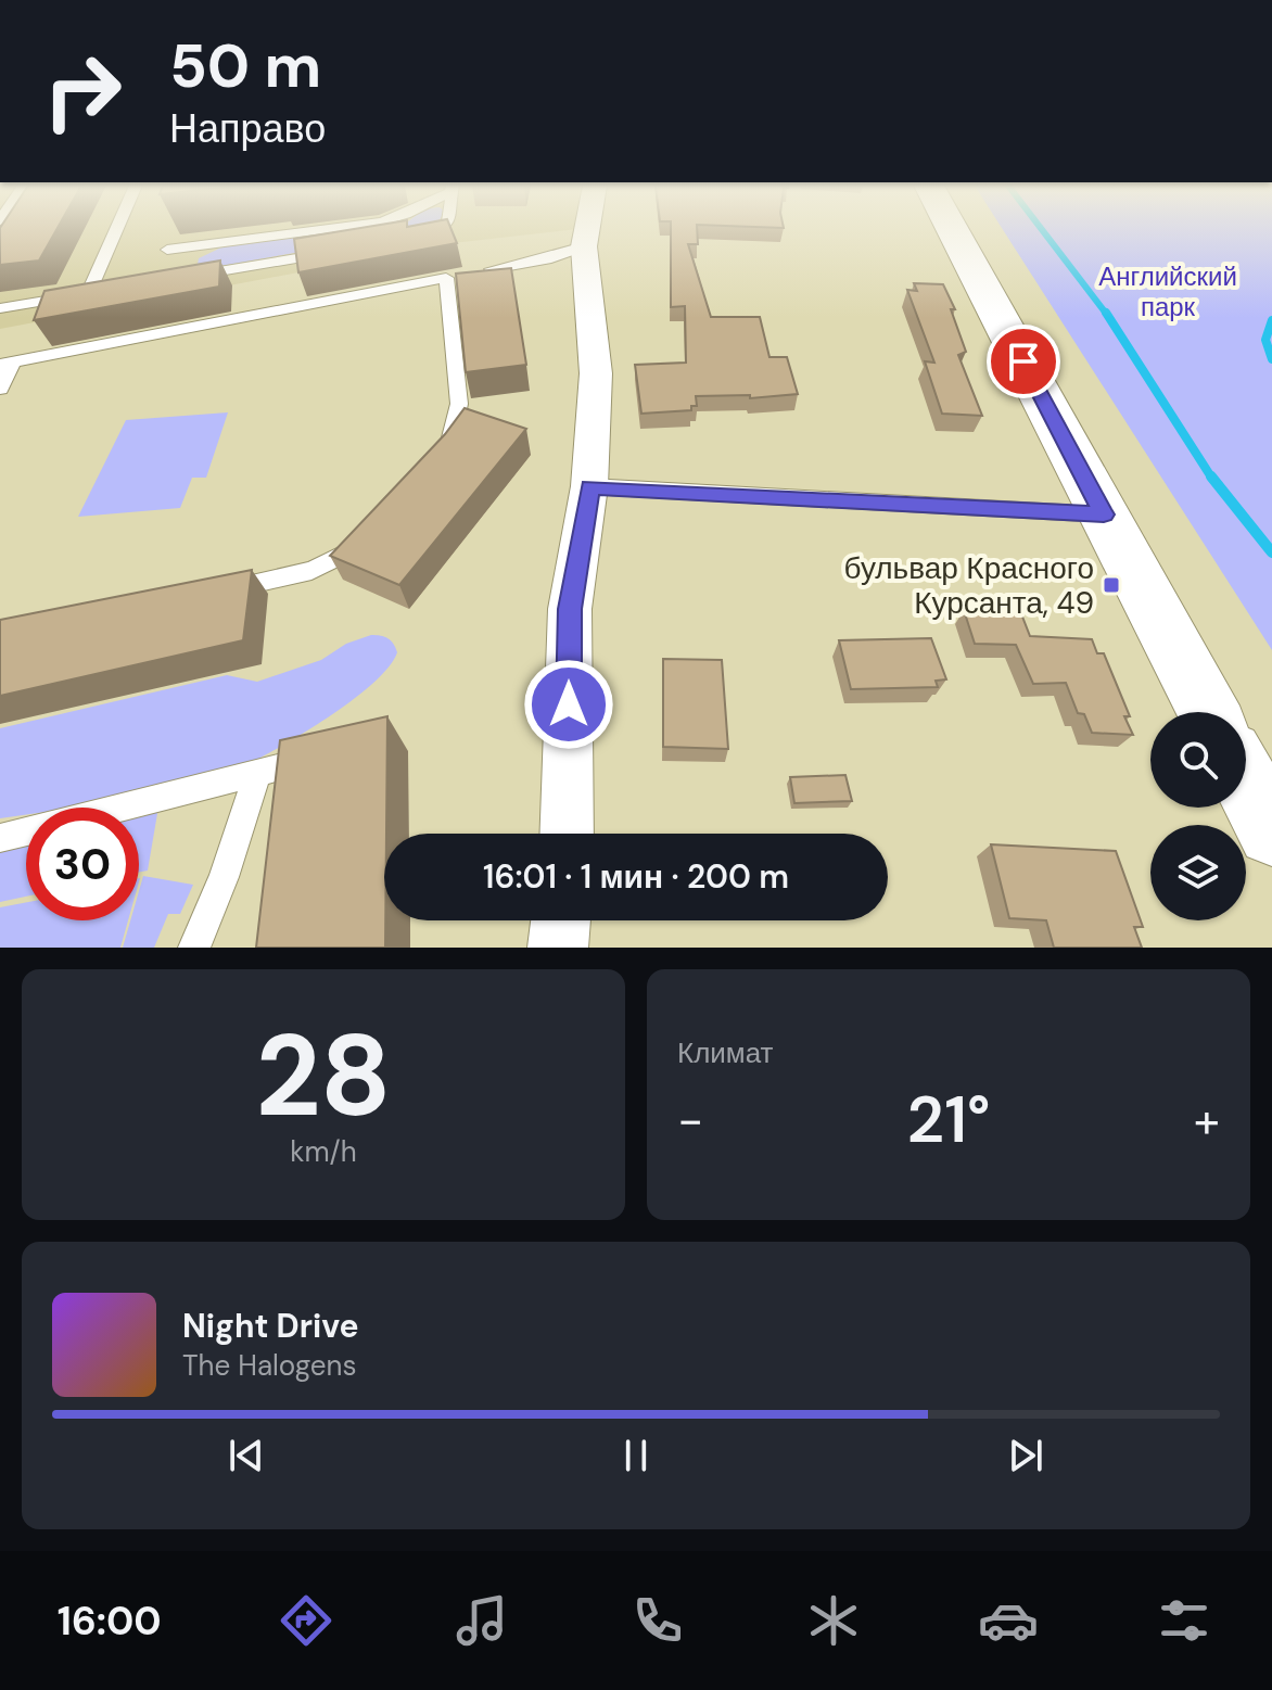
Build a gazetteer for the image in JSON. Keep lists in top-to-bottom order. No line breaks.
{"parks":["Английский парк"],"places":{"transit":["бульвар Красного Курсанта, 49"]},"page":{"turn":["50 m","Направо"],"limit":"30","trip":"16:01 · 1 мин · 200 m","tile":[["28","km/h"],"Климат"],"heat":["−","21°","+"],"song":["Night Drive","The Halogens"],"tabs":"16:00"}}
